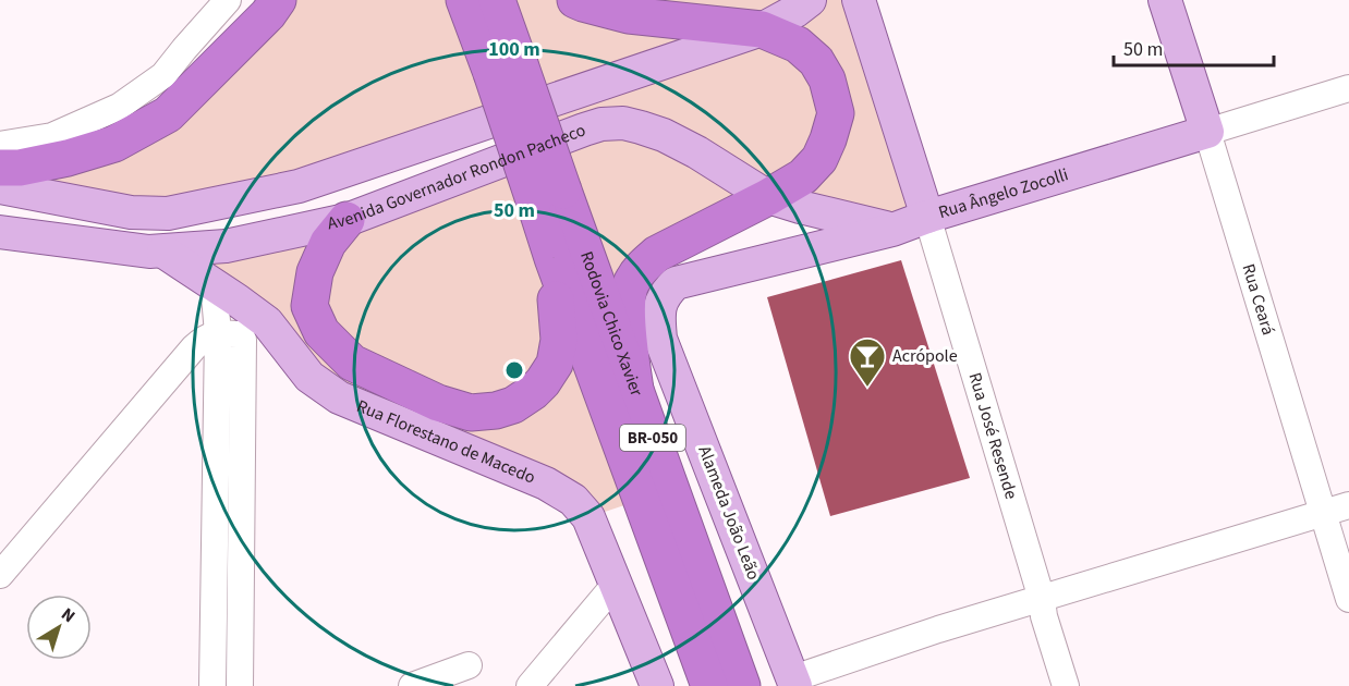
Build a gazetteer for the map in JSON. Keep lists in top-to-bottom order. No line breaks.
{"streets":{"highway":["Rodovia Chico Xavier","BR-050"],"main road":["Avenida Governador Rondon Pacheco","Rua Ângelo Zocolli","Rua Ceará","Rua José Resende","Rua Florestano de Macedo","Alameda João Leão"]},"crossings":[["Avenida Governador Rondon Pacheco","Rua Ângelo Zocolli"],["Avenida Governador Rondon Pacheco","Rua Florestano de Macedo"],["Rua Ângelo Zocolli","Rua Ceará"],["Rua Ângelo Zocolli","Rua José Resende"],["Rua Ângelo Zocolli","Alameda João Leão"]],"places":{"bar":["Acrópole"]},"scale_bar":"50 m","north":"top right","rings":["100 m","50 m"]}
